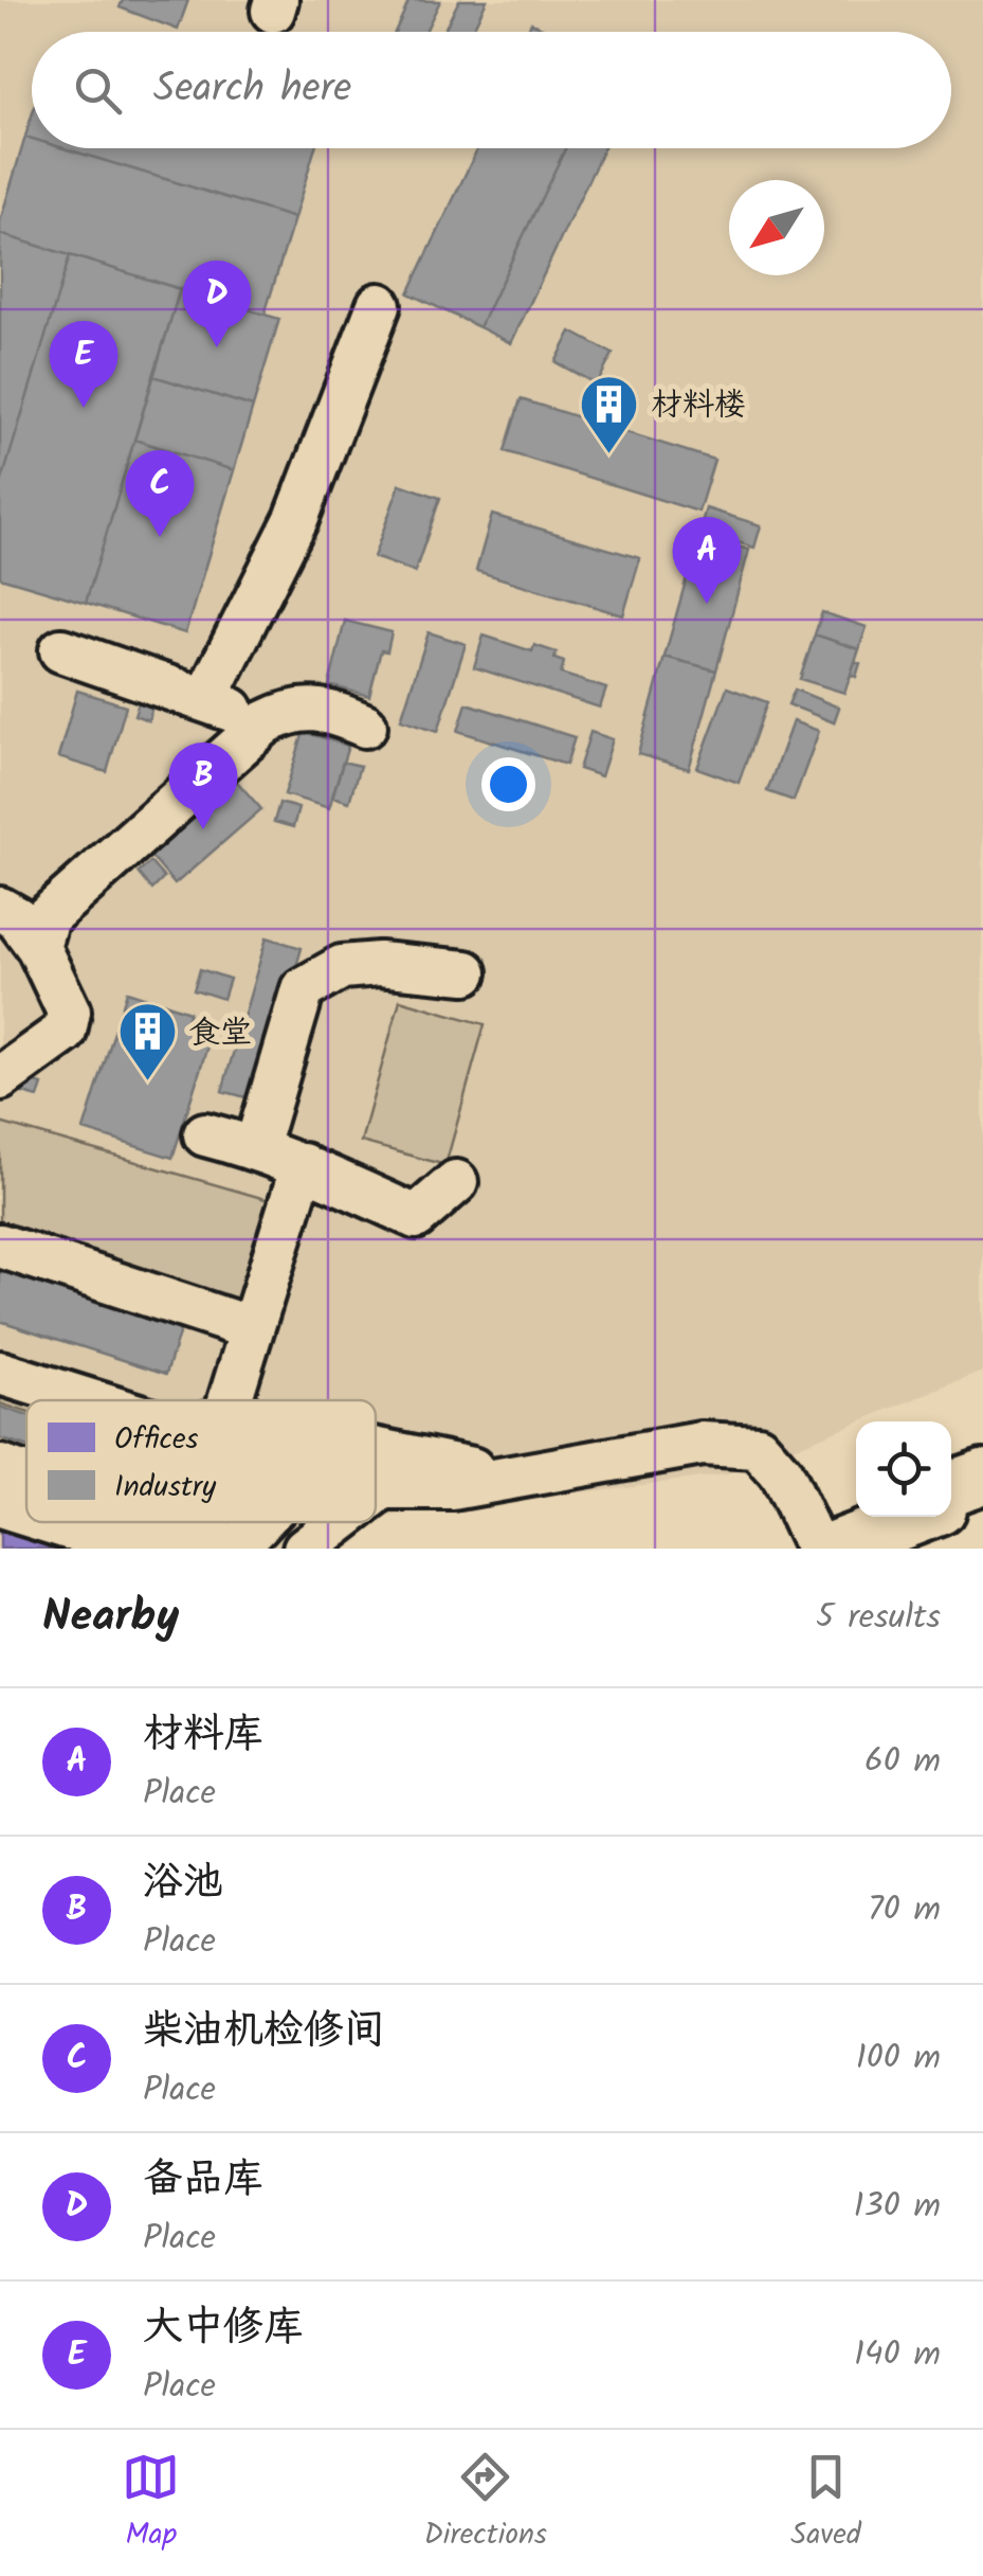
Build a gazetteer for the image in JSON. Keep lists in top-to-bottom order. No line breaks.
{"places":{"building":["材料楼","食堂"]},"legend":["Offices","Industry"],"north":"bottom left","page":{"search":"Search here","pins":["D","E","C","A","B"],"heading":["Nearby","5 results"],"list":[{"mark":"A","name":"材料库","note":"Place","value":"60 m"},{"mark":"B","name":"浴池","note":"Place","value":"70 m"},{"mark":"C","name":"柴油机检修间","note":"Place","value":"100 m"},{"mark":"D","name":"备品库","note":"Place","value":"130 m"},{"mark":"E","name":"大中修库","note":"Place","value":"140 m"}],"nav":["Map","Directions","Saved"]}}
